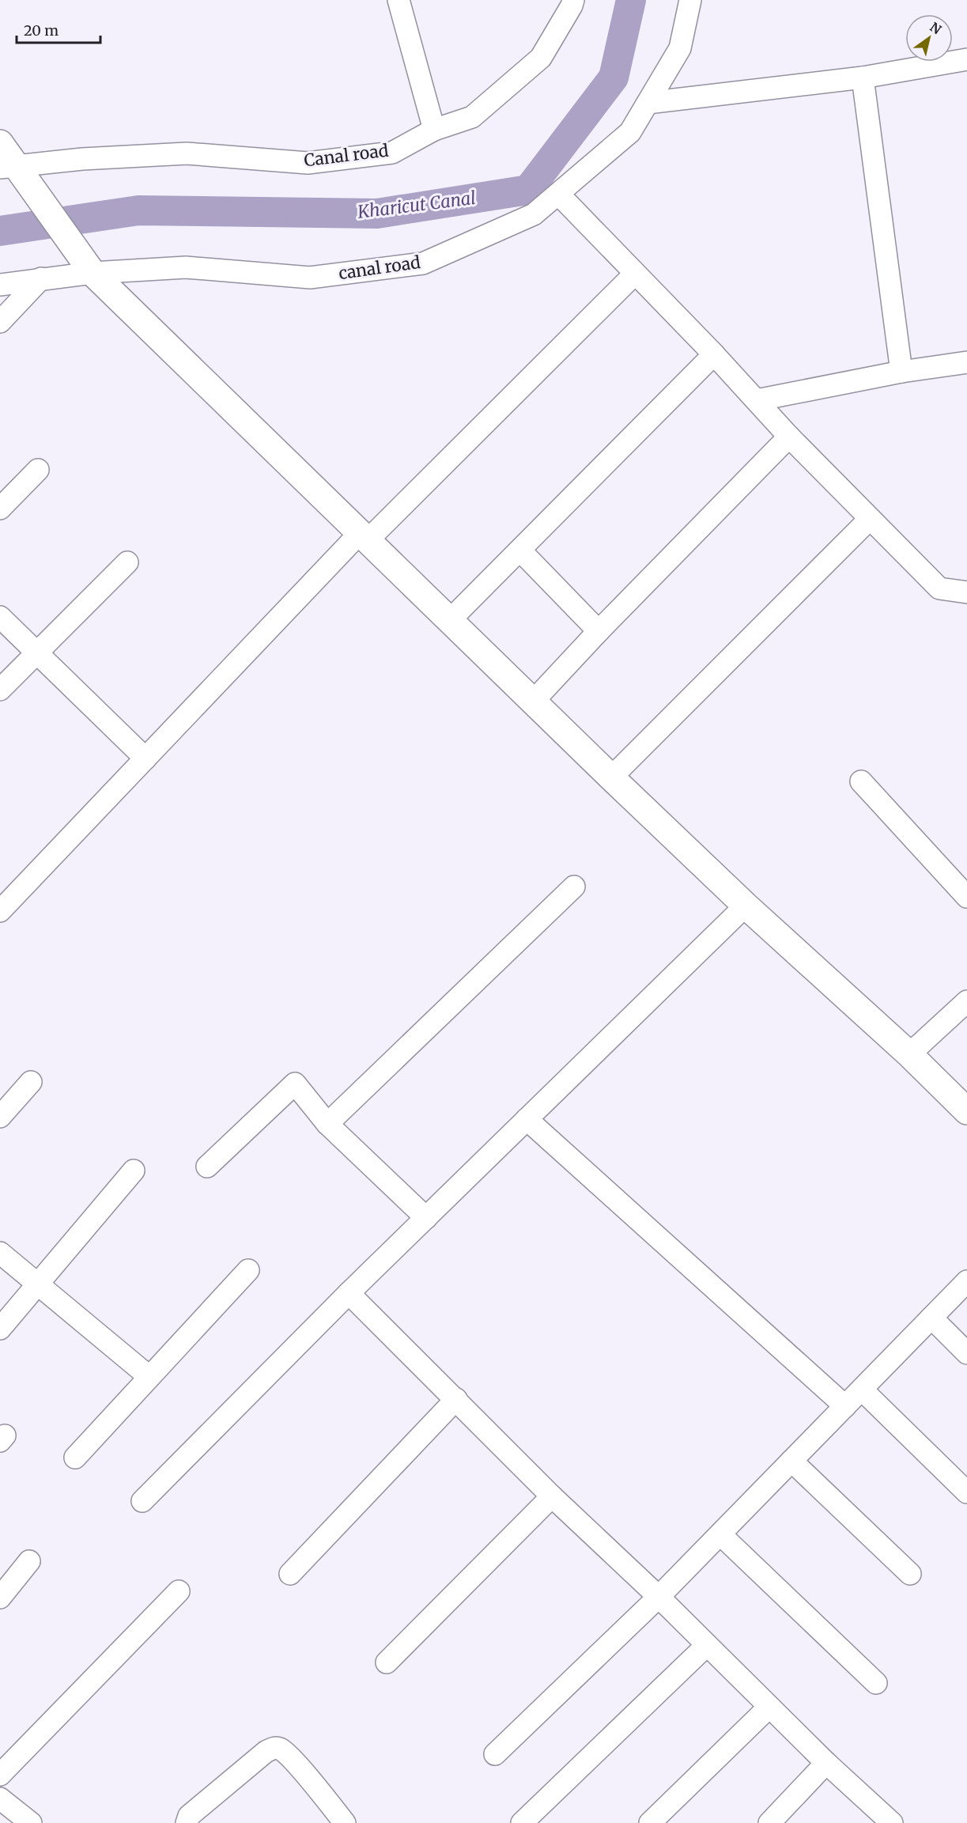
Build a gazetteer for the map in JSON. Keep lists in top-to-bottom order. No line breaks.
{"streets":{"street":["Canal road","canal road"]},"water":["Kharicut Canal"],"scale_bar":"20 m","north":"top right"}
